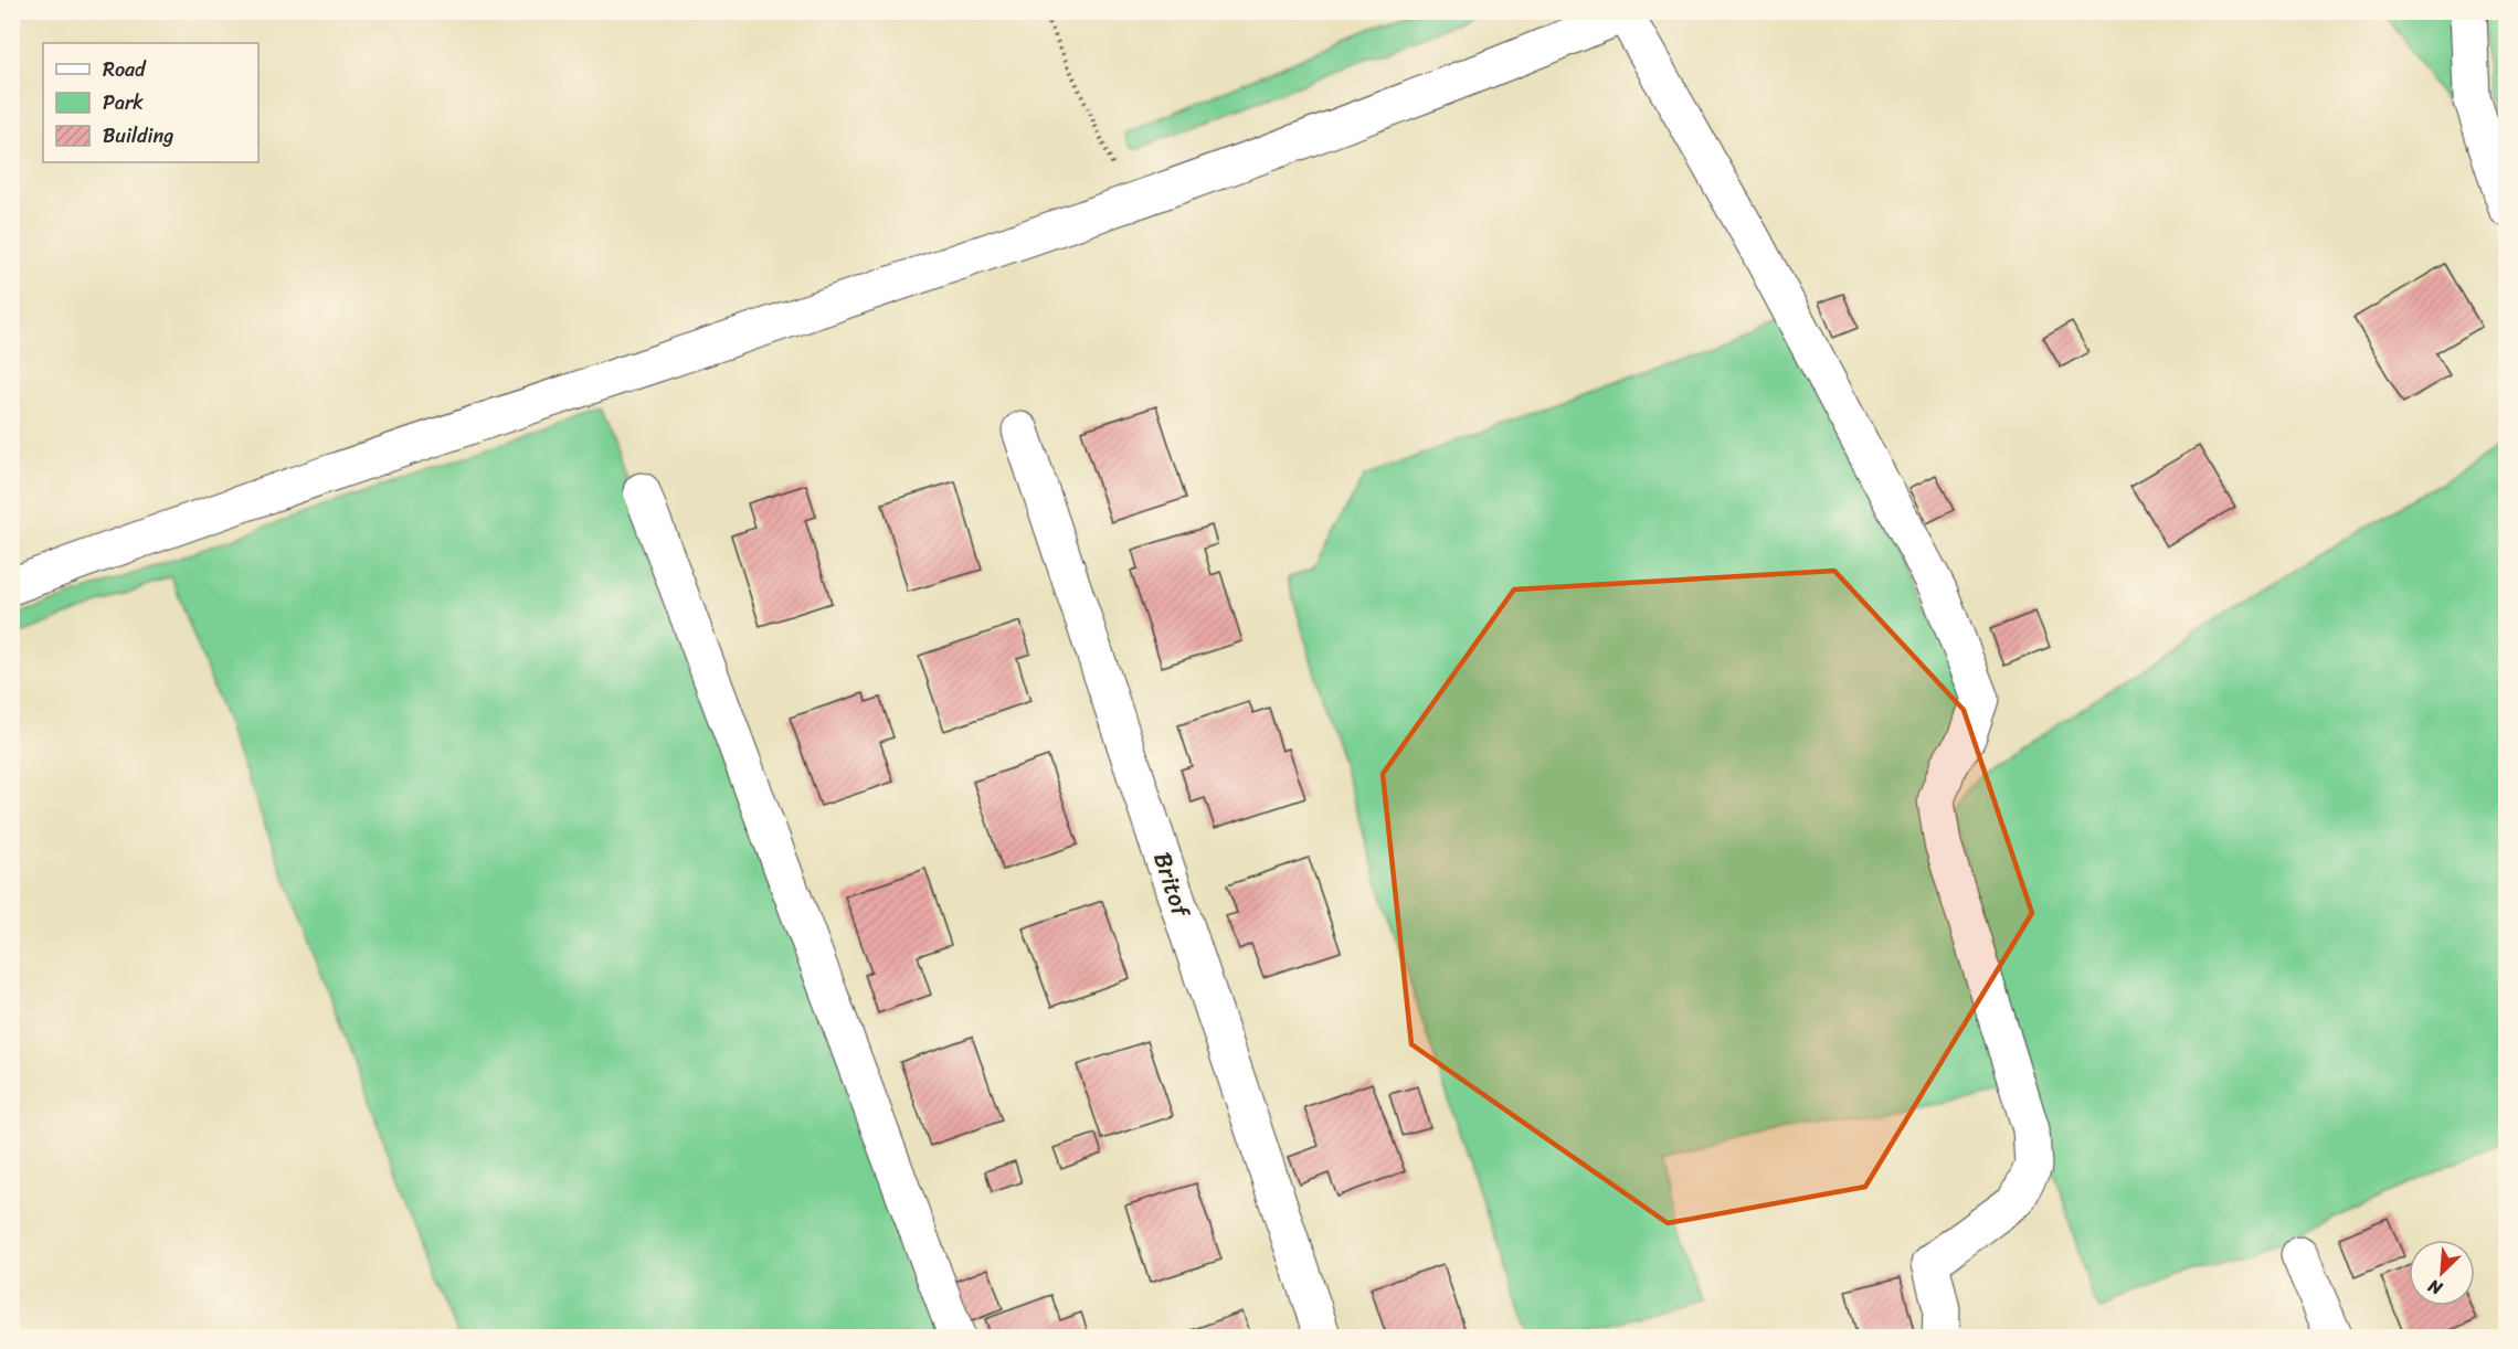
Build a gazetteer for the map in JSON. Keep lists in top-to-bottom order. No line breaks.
{"streets":{"street":["Britof"]},"legend":["Road","Park","Building"],"north":"bottom left"}
